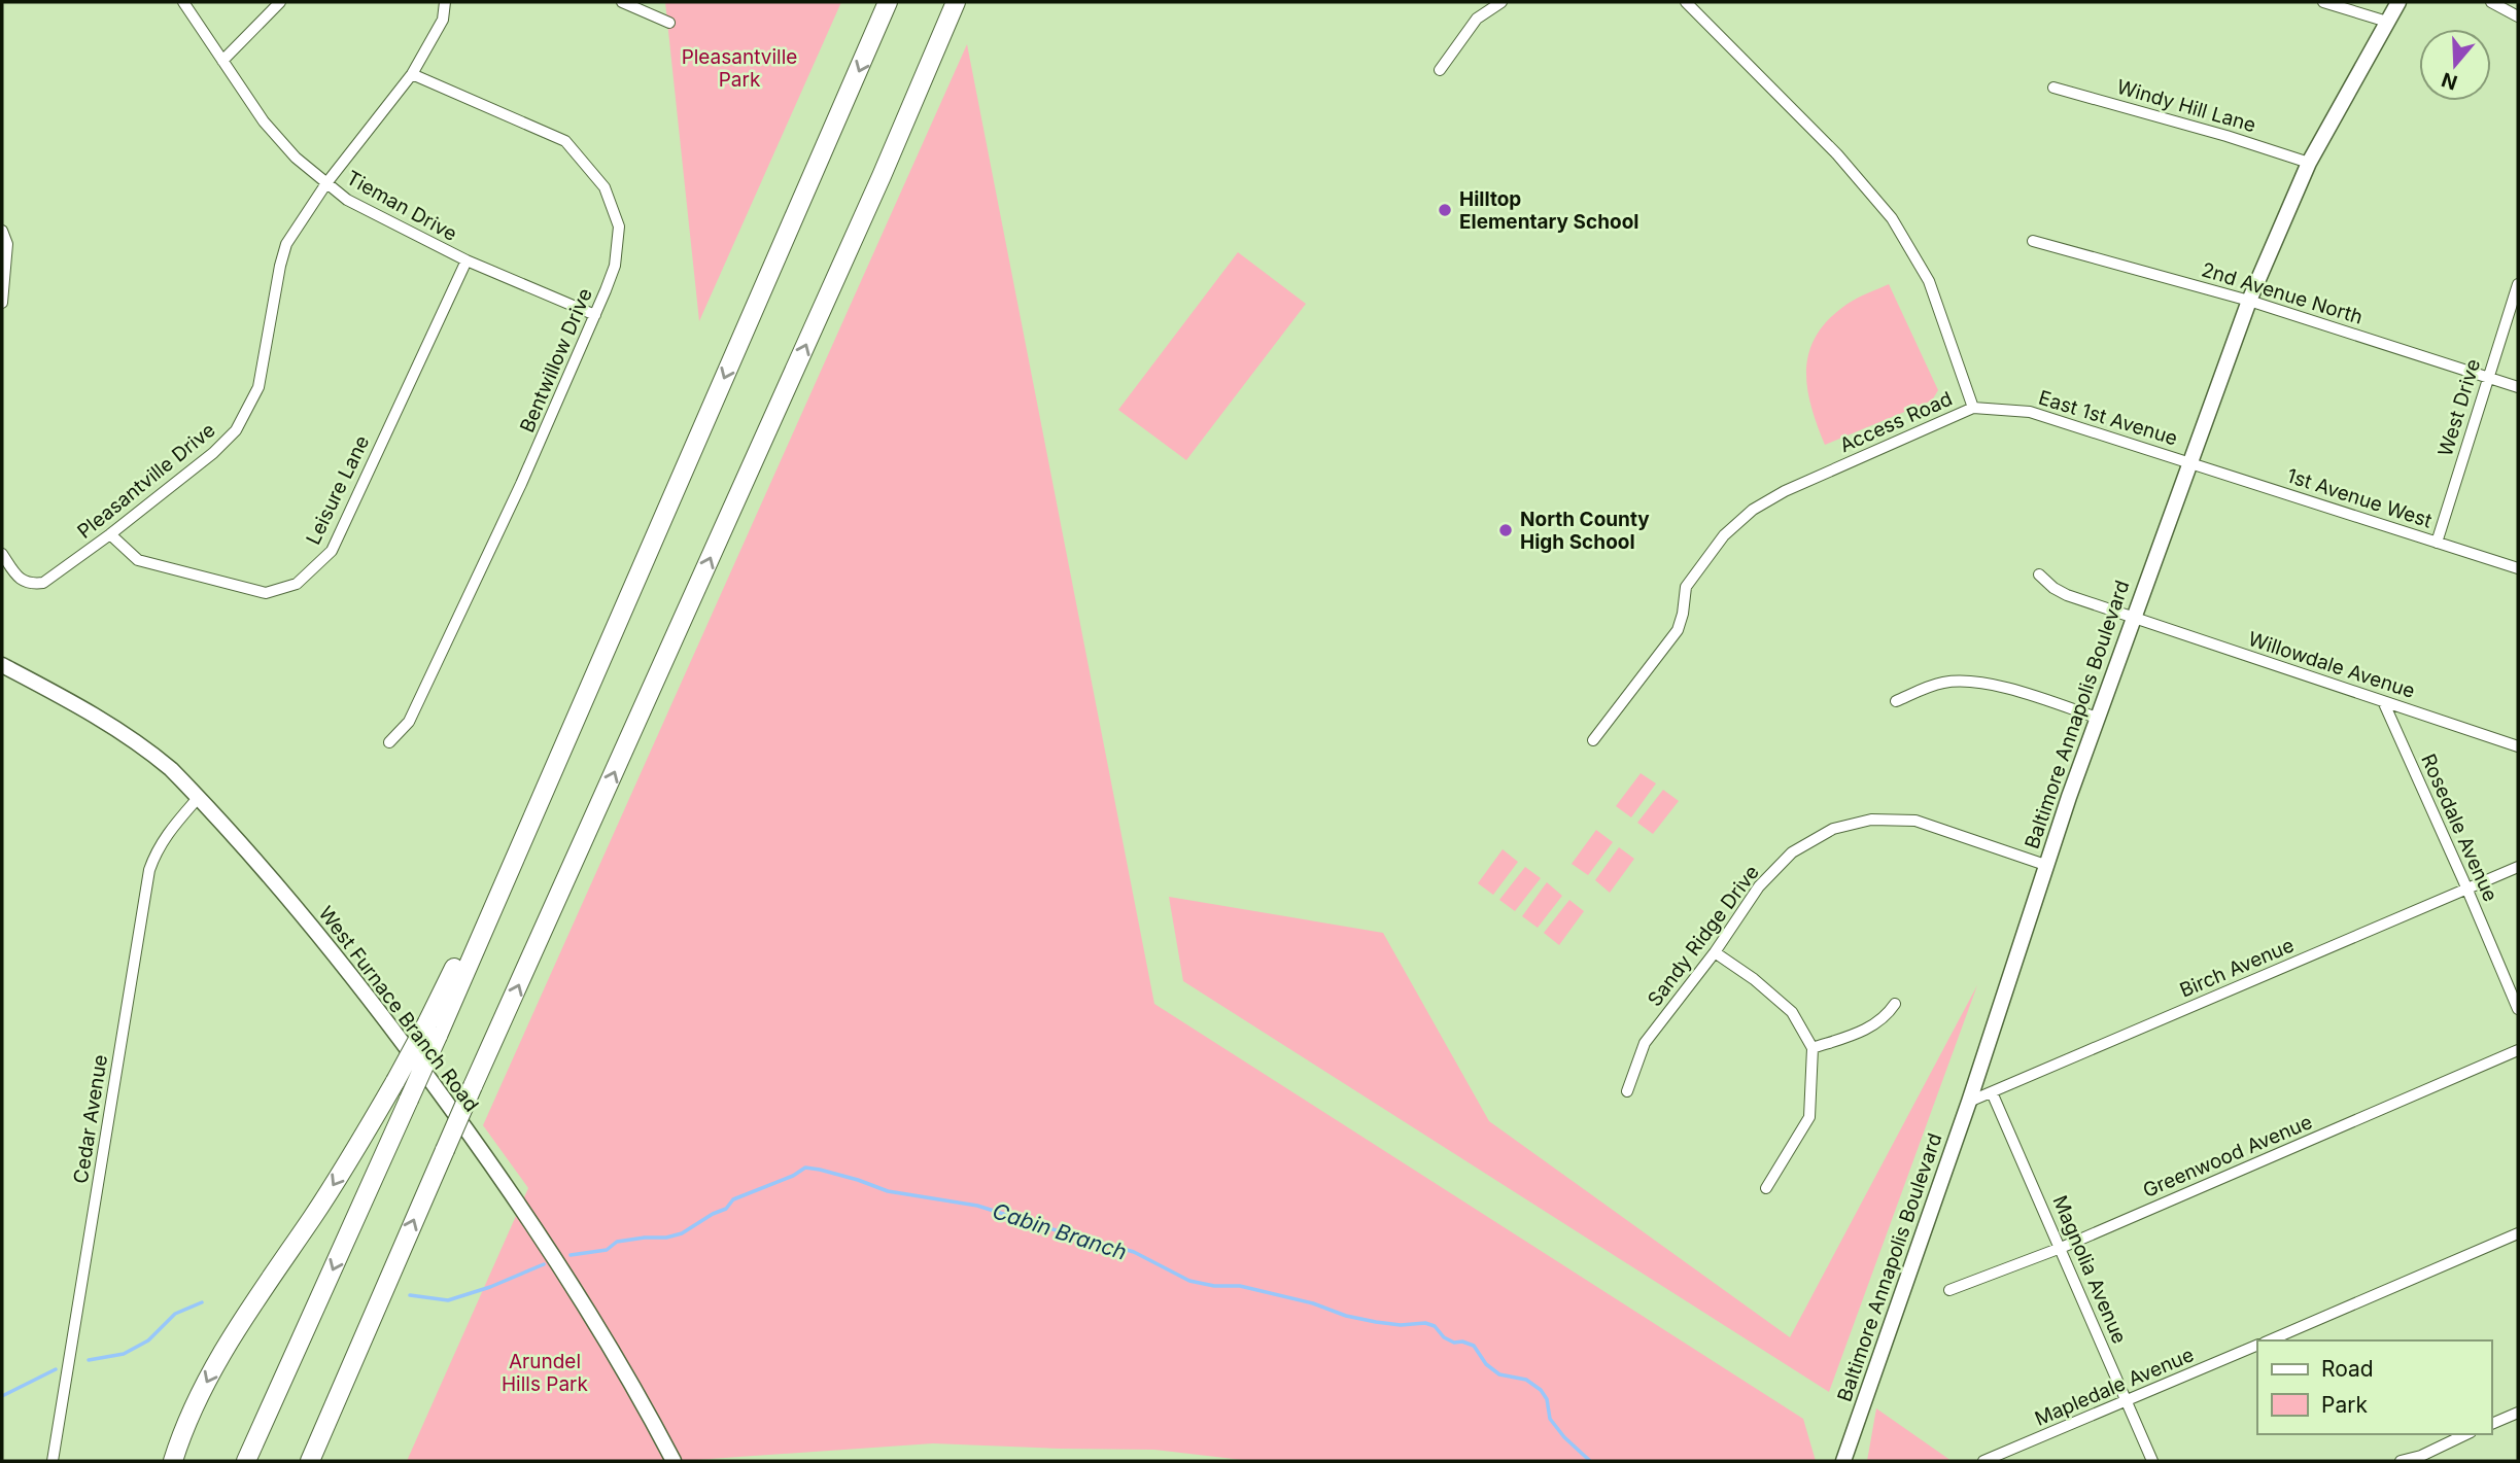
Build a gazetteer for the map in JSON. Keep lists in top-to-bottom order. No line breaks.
{"streets":{"main road":["Baltimore Annapolis Boulevard","West Furnace Branch Road"],"street":["Windy Hill Lane","Tieman Drive","2nd Avenue North","Bentwillow Drive","West Drive","East 1st Avenue","Access Road","Pleasantville Drive","Leisure Lane","1st Avenue West","Willowdale Avenue","Rosedale Avenue","Sandy Ridge Drive","Birch Avenue","Cedar Avenue","Greenwood Avenue","Magnolia Avenue","Mapledale Avenue"]},"crossings":[["Windy Hill Lane","Baltimore Annapolis Boulevard"],["Tieman Drive","Bentwillow Drive"],["Tieman Drive","Pleasantville Drive"],["Tieman Drive","Leisure Lane"],["2nd Avenue North","West Drive"],["2nd Avenue North","Baltimore Annapolis Boulevard"],["Bentwillow Drive","Pleasantville Drive"],["West Drive","1st Avenue West"],["East 1st Avenue","Access Road"],["East 1st Avenue","1st Avenue West"],["East 1st Avenue","Baltimore Annapolis Boulevard"],["Pleasantville Drive","Leisure Lane"],["1st Avenue West","Baltimore Annapolis Boulevard"],["Willowdale Avenue","Baltimore Annapolis Boulevard"],["Willowdale Avenue","Rosedale Avenue"],["Baltimore Annapolis Boulevard","Sandy Ridge Drive"],["Baltimore Annapolis Boulevard","Birch Avenue"],["Rosedale Avenue","Birch Avenue"],["Birch Avenue","Magnolia Avenue"],["West Furnace Branch Road","Cedar Avenue"],["Greenwood Avenue","Magnolia Avenue"],["Magnolia Avenue","Mapledale Avenue"]],"water":["Cabin Branch"],"parks":["Pleasantville Park","Arundel Hills Park"],"places":["Hilltop Elementary School","North County High School"],"legend":["Road","Park"],"north":"bottom"}
